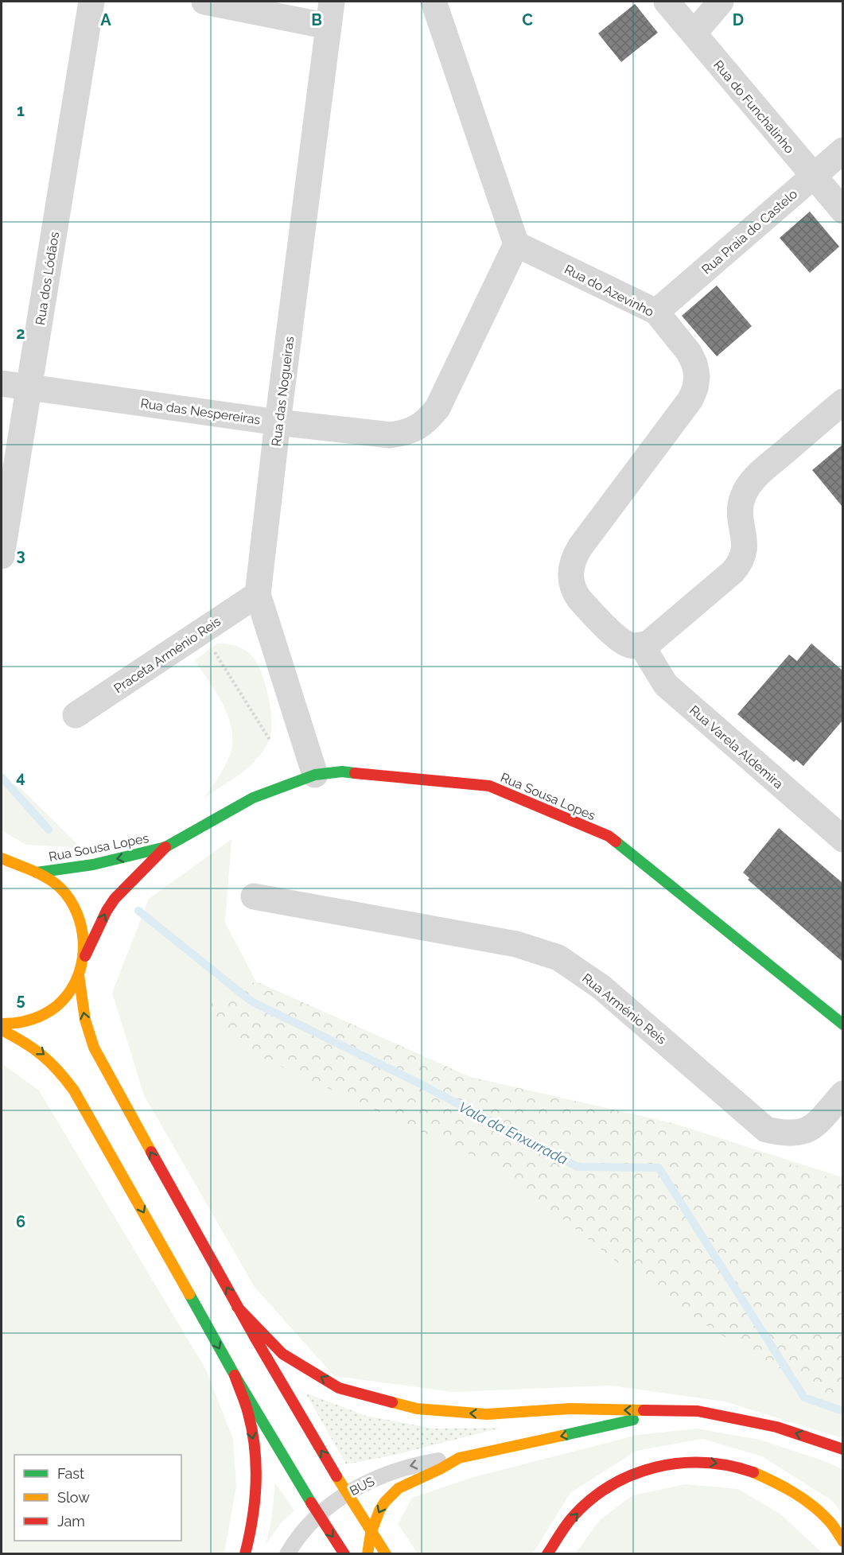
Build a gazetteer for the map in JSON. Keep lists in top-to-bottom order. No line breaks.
{"streets":{"main road":["Rua Sousa Lopes"],"street":["Rua do Funchalinho","Rua Praia do Castelo","Rua dos Lódãos","Rua do Azevinho","Rua das Nogueiras","Rua das Nespereiras","Praceta Arménio Reis","Rua Varela Aldemira","Rua Arménio Reis"],"lane":["BUS"]},"crossings":[["Rua do Funchalinho","Rua Praia do Castelo"],["Rua Praia do Castelo","Rua do Azevinho"],["Rua dos Lódãos","Rua das Nespereiras"],["Rua do Azevinho","Rua das Nespereiras"],["Rua do Azevinho","Rua Varela Aldemira"],["Rua das Nogueiras","Rua das Nespereiras"],["Rua das Nogueiras","Praceta Arménio Reis"],["Rua das Nogueiras","Rua Sousa Lopes"]],"one_way":["BUS"],"water":["Vala da Enxurrada"],"legend":["Fast","Slow","Jam"],"grid":{"columns":["A","B","C","D"],"rows":["1","2","3","4","5","6"]}}
